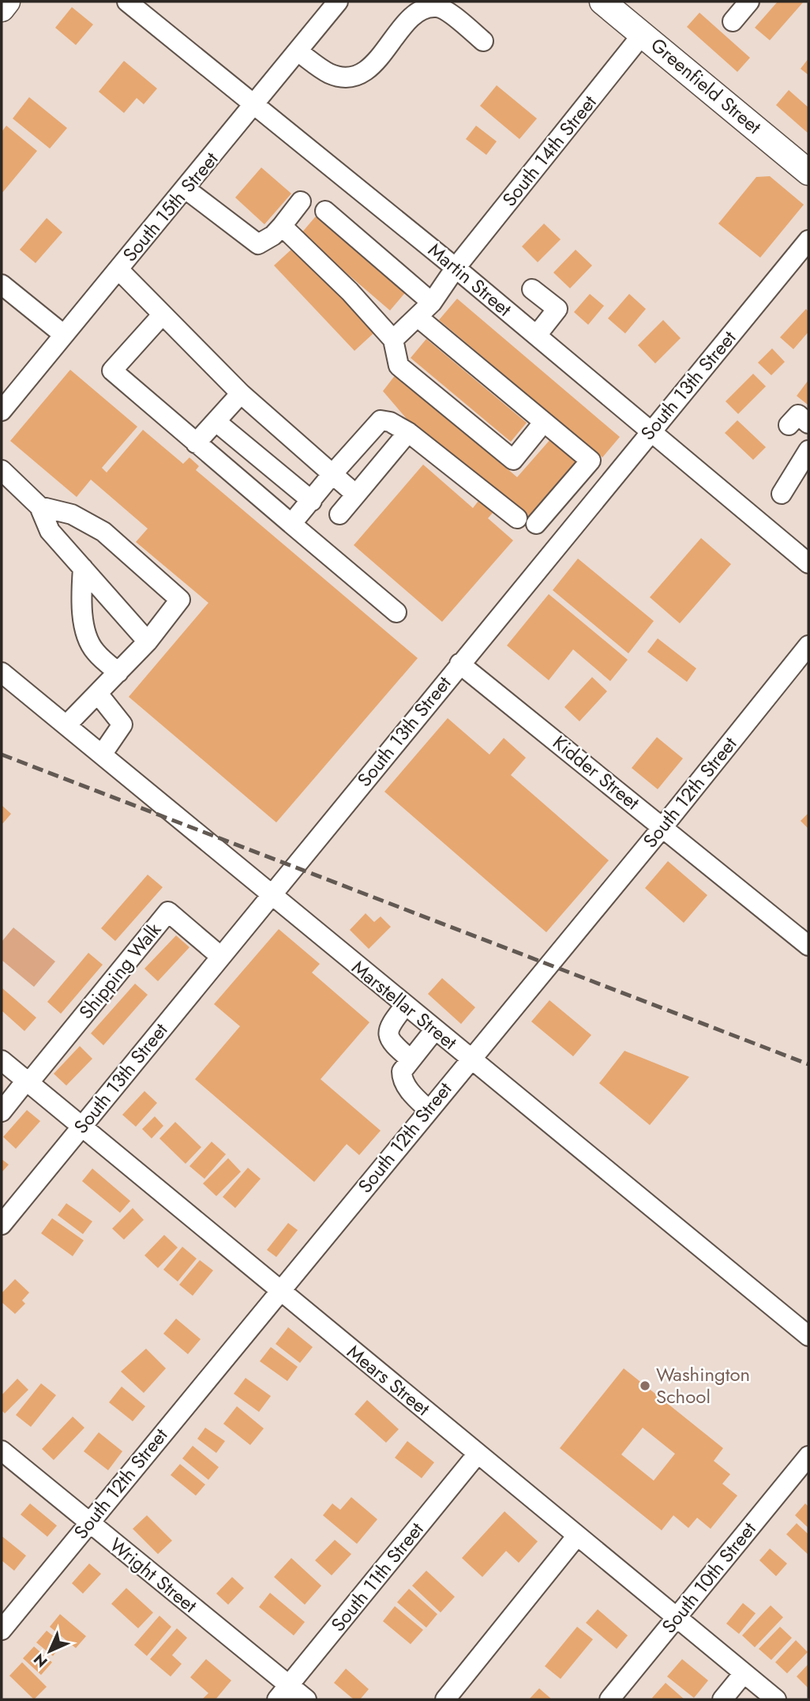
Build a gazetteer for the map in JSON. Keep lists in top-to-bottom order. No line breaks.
{"streets":{"main road":["Greenfield Street"],"street":["South 14th Street","South 15th Street","Martin Street","South 13th Street","Kidder Street","South 12th Street","Shipping Walk","Marstellar Street","Mears Street","Wright Street","South 11th Street","South 10th Street"]},"crossings":[["Greenfield Street","South 14th Street"],["South 14th Street","Martin Street"],["South 15th Street","Martin Street"],["Martin Street","South 13th Street"],["South 13th Street","Kidder Street"],["South 13th Street","Shipping Walk"],["South 13th Street","Marstellar Street"],["South 13th Street","Mears Street"],["Kidder Street","South 12th Street"],["South 12th Street","Marstellar Street"],["South 12th Street","Mears Street"],["South 12th Street","Wright Street"],["Shipping Walk","Mears Street"],["Mears Street","South 11th Street"],["Mears Street","South 10th Street"],["Wright Street","South 11th Street"]],"places":["Washington School"],"north":"bottom left"}
